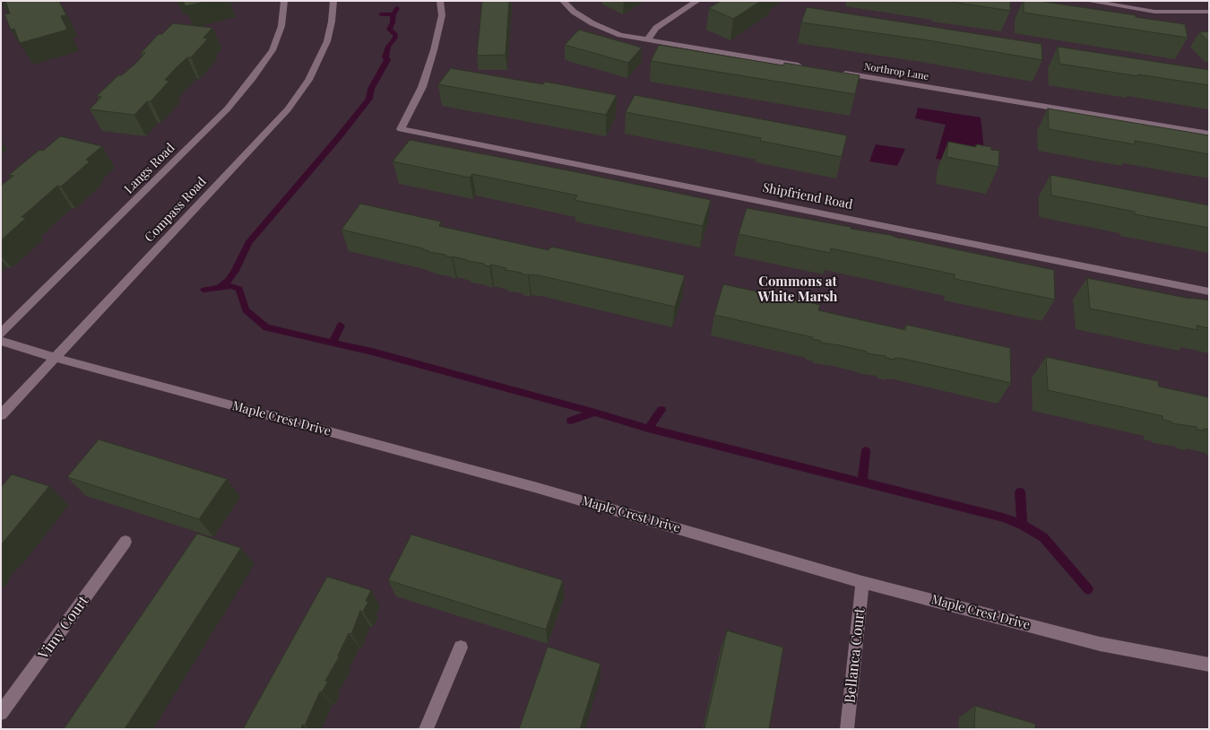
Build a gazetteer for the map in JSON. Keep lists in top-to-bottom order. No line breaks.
{"streets":{"street":["Northrop Lane","Langs Road","Shipfriend Road","Compass Road","Maple Crest Drive","Vimy Court","Bellanca Court"]},"crossings":[["Compass Road","Maple Crest Drive"],["Maple Crest Drive","Bellanca Court"]],"districts":["Commons at White Marsh"]}
